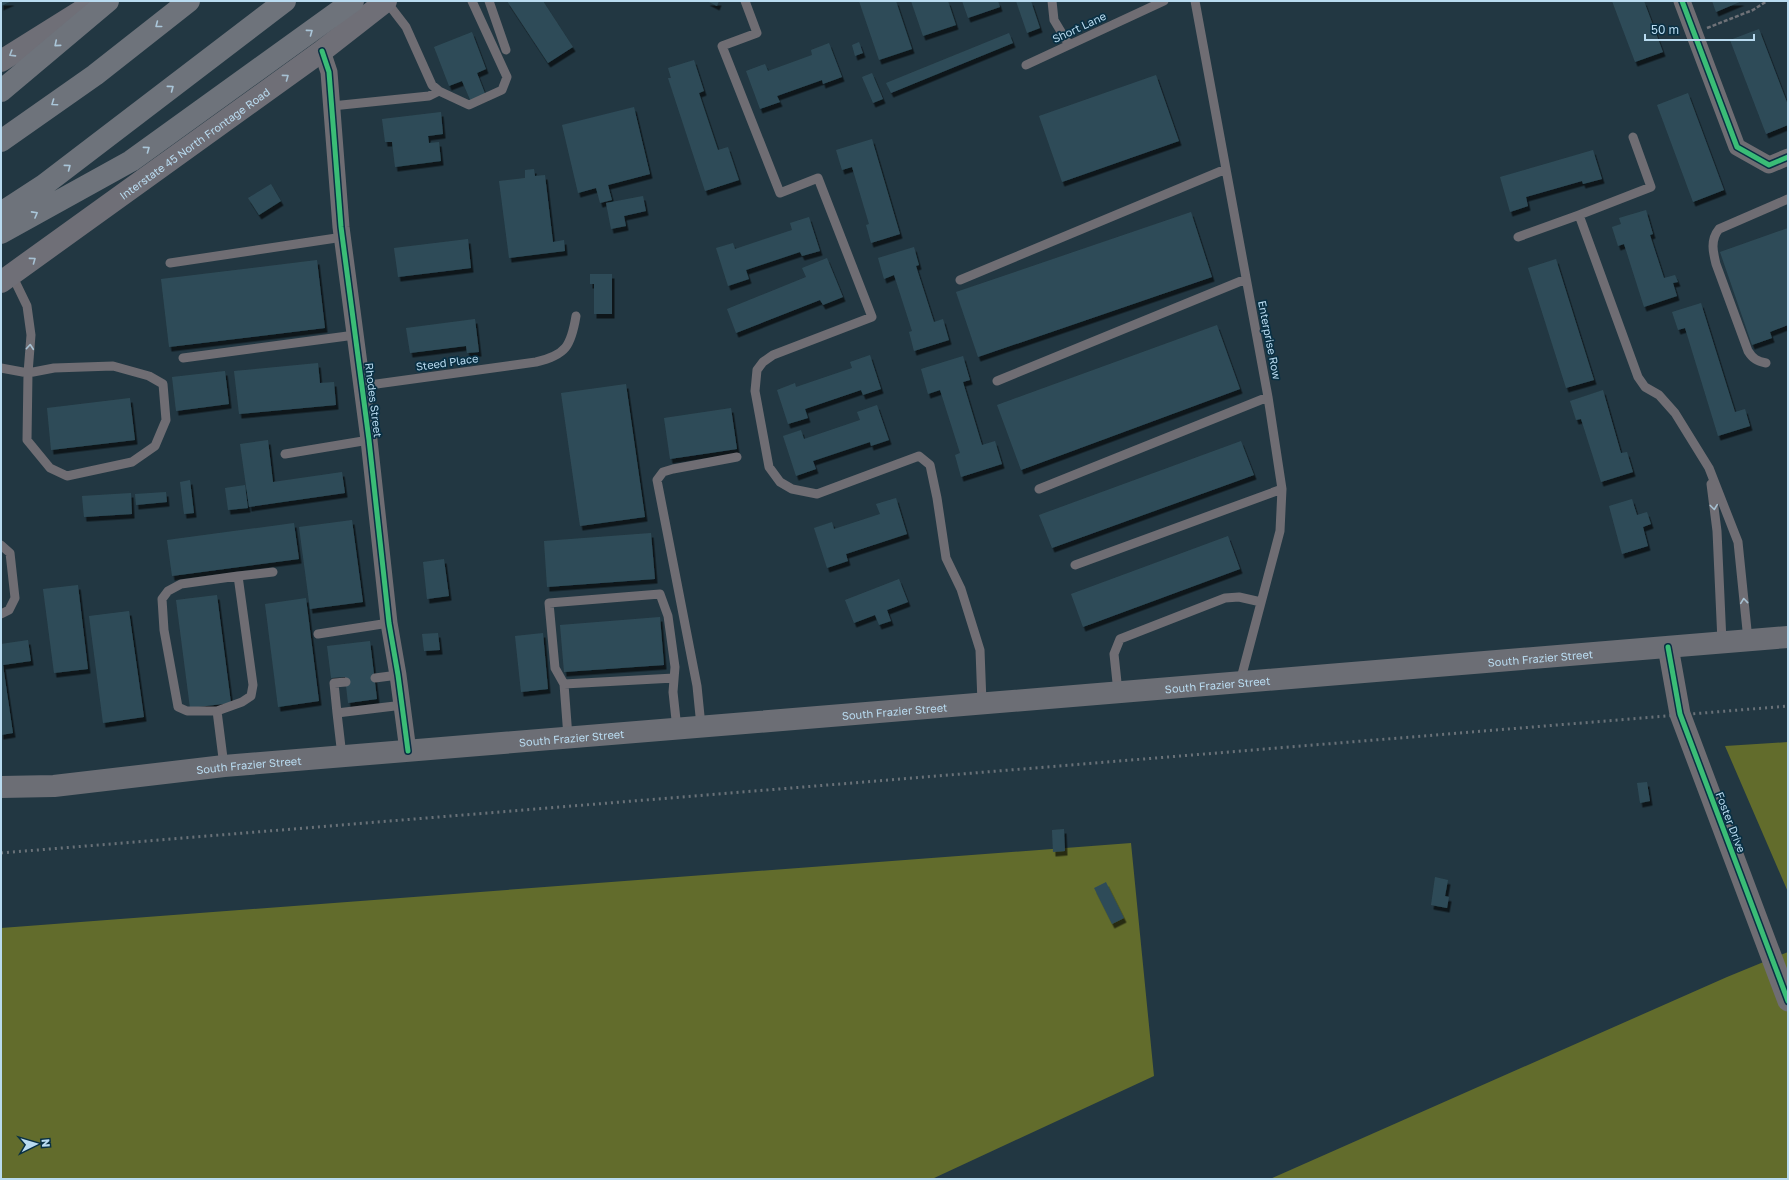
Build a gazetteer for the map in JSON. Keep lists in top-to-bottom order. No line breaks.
{"streets":{"main road":["Interstate 45 North Frontage Road","South Frazier Street"],"street":["Rhodes Street","Foster Drive"],"lane":["Short Lane","Enterprise Row","Steed Place"]},"crossings":[["Interstate 45 North Frontage Road","Rhodes Street"],["Enterprise Row","South Frazier Street"],["Steed Place","Rhodes Street"],["Rhodes Street","South Frazier Street"],["South Frazier Street","Foster Drive"]],"one_way":["Interstate 45 North Frontage Road"],"scale_bar":"50 m","north":"right"}
